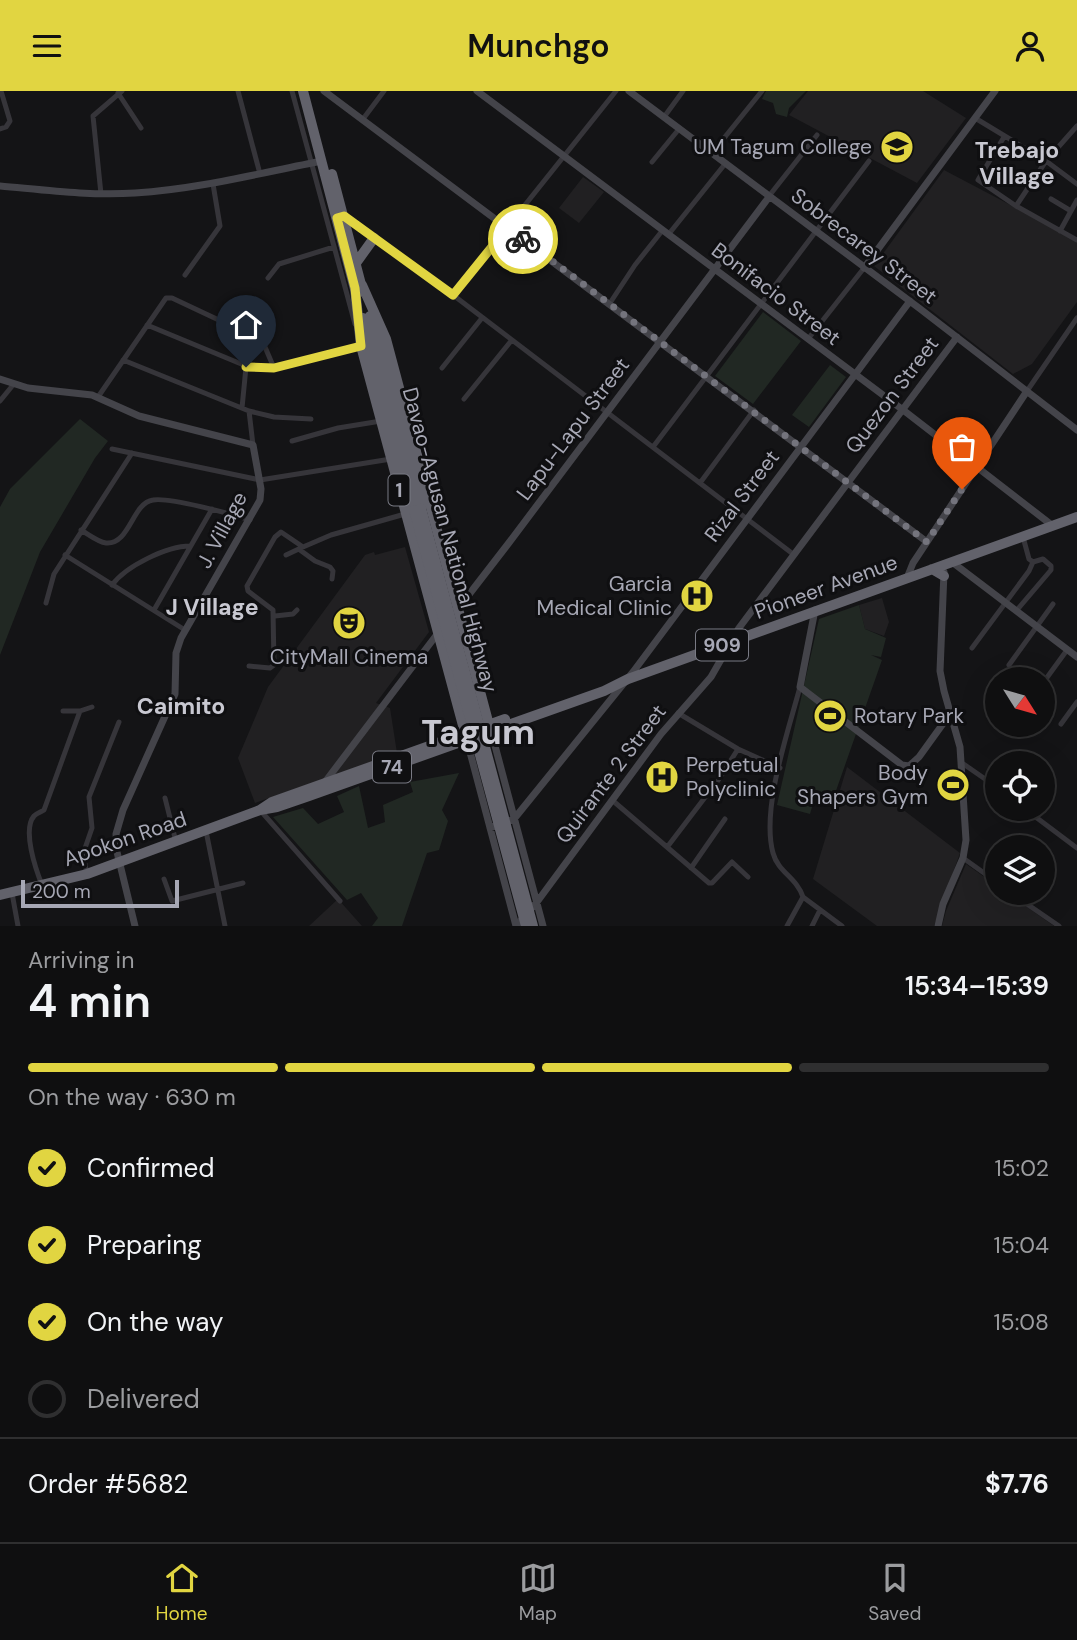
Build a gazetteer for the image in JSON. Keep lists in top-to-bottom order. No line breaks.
{"streets":{"highway":["1","Davao-Agusan National Highway","Pioneer Avenue","909","74","Apokon Road"],"street":["Sobrecarey Street","Bonifacio Street","Quezon Street","Lapu-Lapu Street","Rizal Street","J. Village","Quirante 2 Street"]},"crossings":[["Sobrecarey Street","Quezon Street"],["Sobrecarey Street","Lapu-Lapu Street"],["Sobrecarey Street","Rizal Street"],["Bonifacio Street","Quezon Street"],["Bonifacio Street","Lapu-Lapu Street"],["Bonifacio Street","Rizal Street"],["Bonifacio Street","Pioneer Avenue"],["Quezon Street","Pioneer Avenue"],["Quezon Street","Quirante 2 Street"],["Lapu-Lapu Street","Davao-Agusan National Highway"],["Lapu-Lapu Street","Apokon Road"],["Rizal Street","Davao-Agusan National Highway"],["Rizal Street","Pioneer Avenue"],["J. Village","Apokon Road"],["Davao-Agusan National Highway","Pioneer Avenue"],["Davao-Agusan National Highway","Apokon Road"],["Pioneer Avenue","Quirante 2 Street"],["Pioneer Avenue","Apokon Road"]],"districts":["Trebajo Village","J Village","Caimito","Tagum"],"places":{"school or university":["UM Tagum College"],"hospital":["Garcia Medical Clinic","Perpetual Polyclinic"],"theatre":["CityMall Cinema"],"sports":["Rotary Park","Body Shapers Gym"]},"scale_bar":"200 m","north":"bottom right","page":{"header":"Munchgo","scale":"200 m","heading":["4 min","Arriving in","15:34–15:39"],"panel":["Order #5682","$7.76"],"bar":"On the way · 630 m","list":[["Confirmed","15:02"],["Preparing","15:04"],["On the way","15:08"],"Delivered"],"tabs":["Home","Map","Saved"]}}
